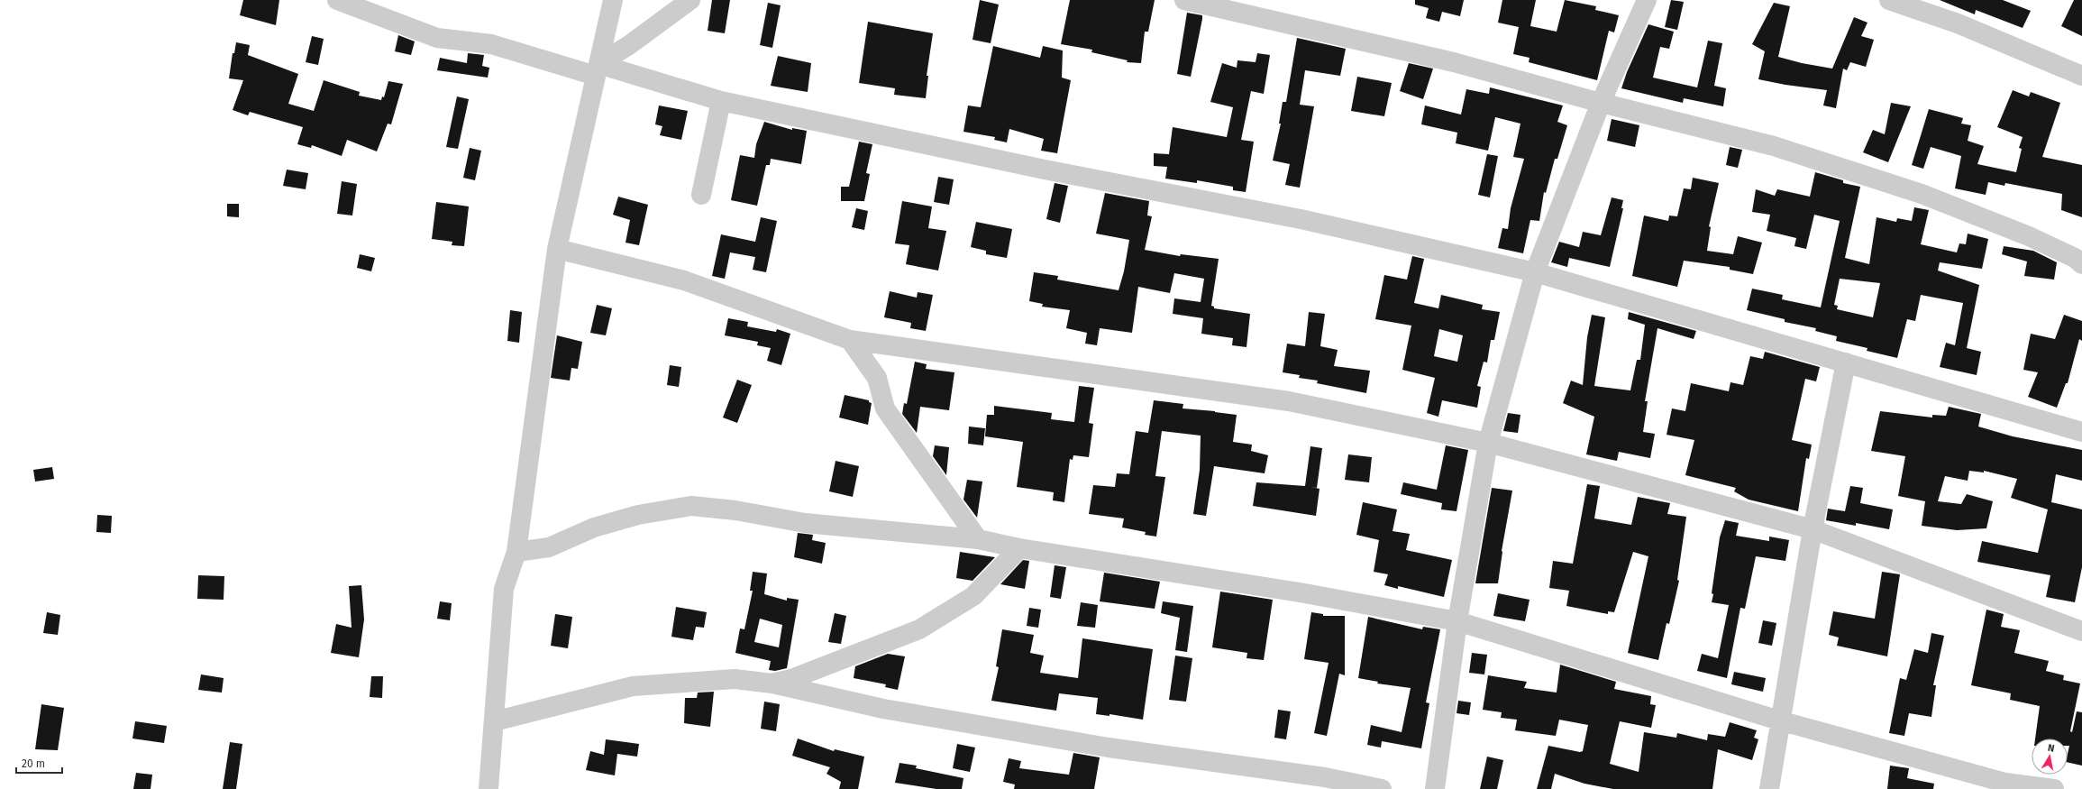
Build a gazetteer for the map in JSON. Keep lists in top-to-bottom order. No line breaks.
{"scale_bar":"20 m","north":"top"}
